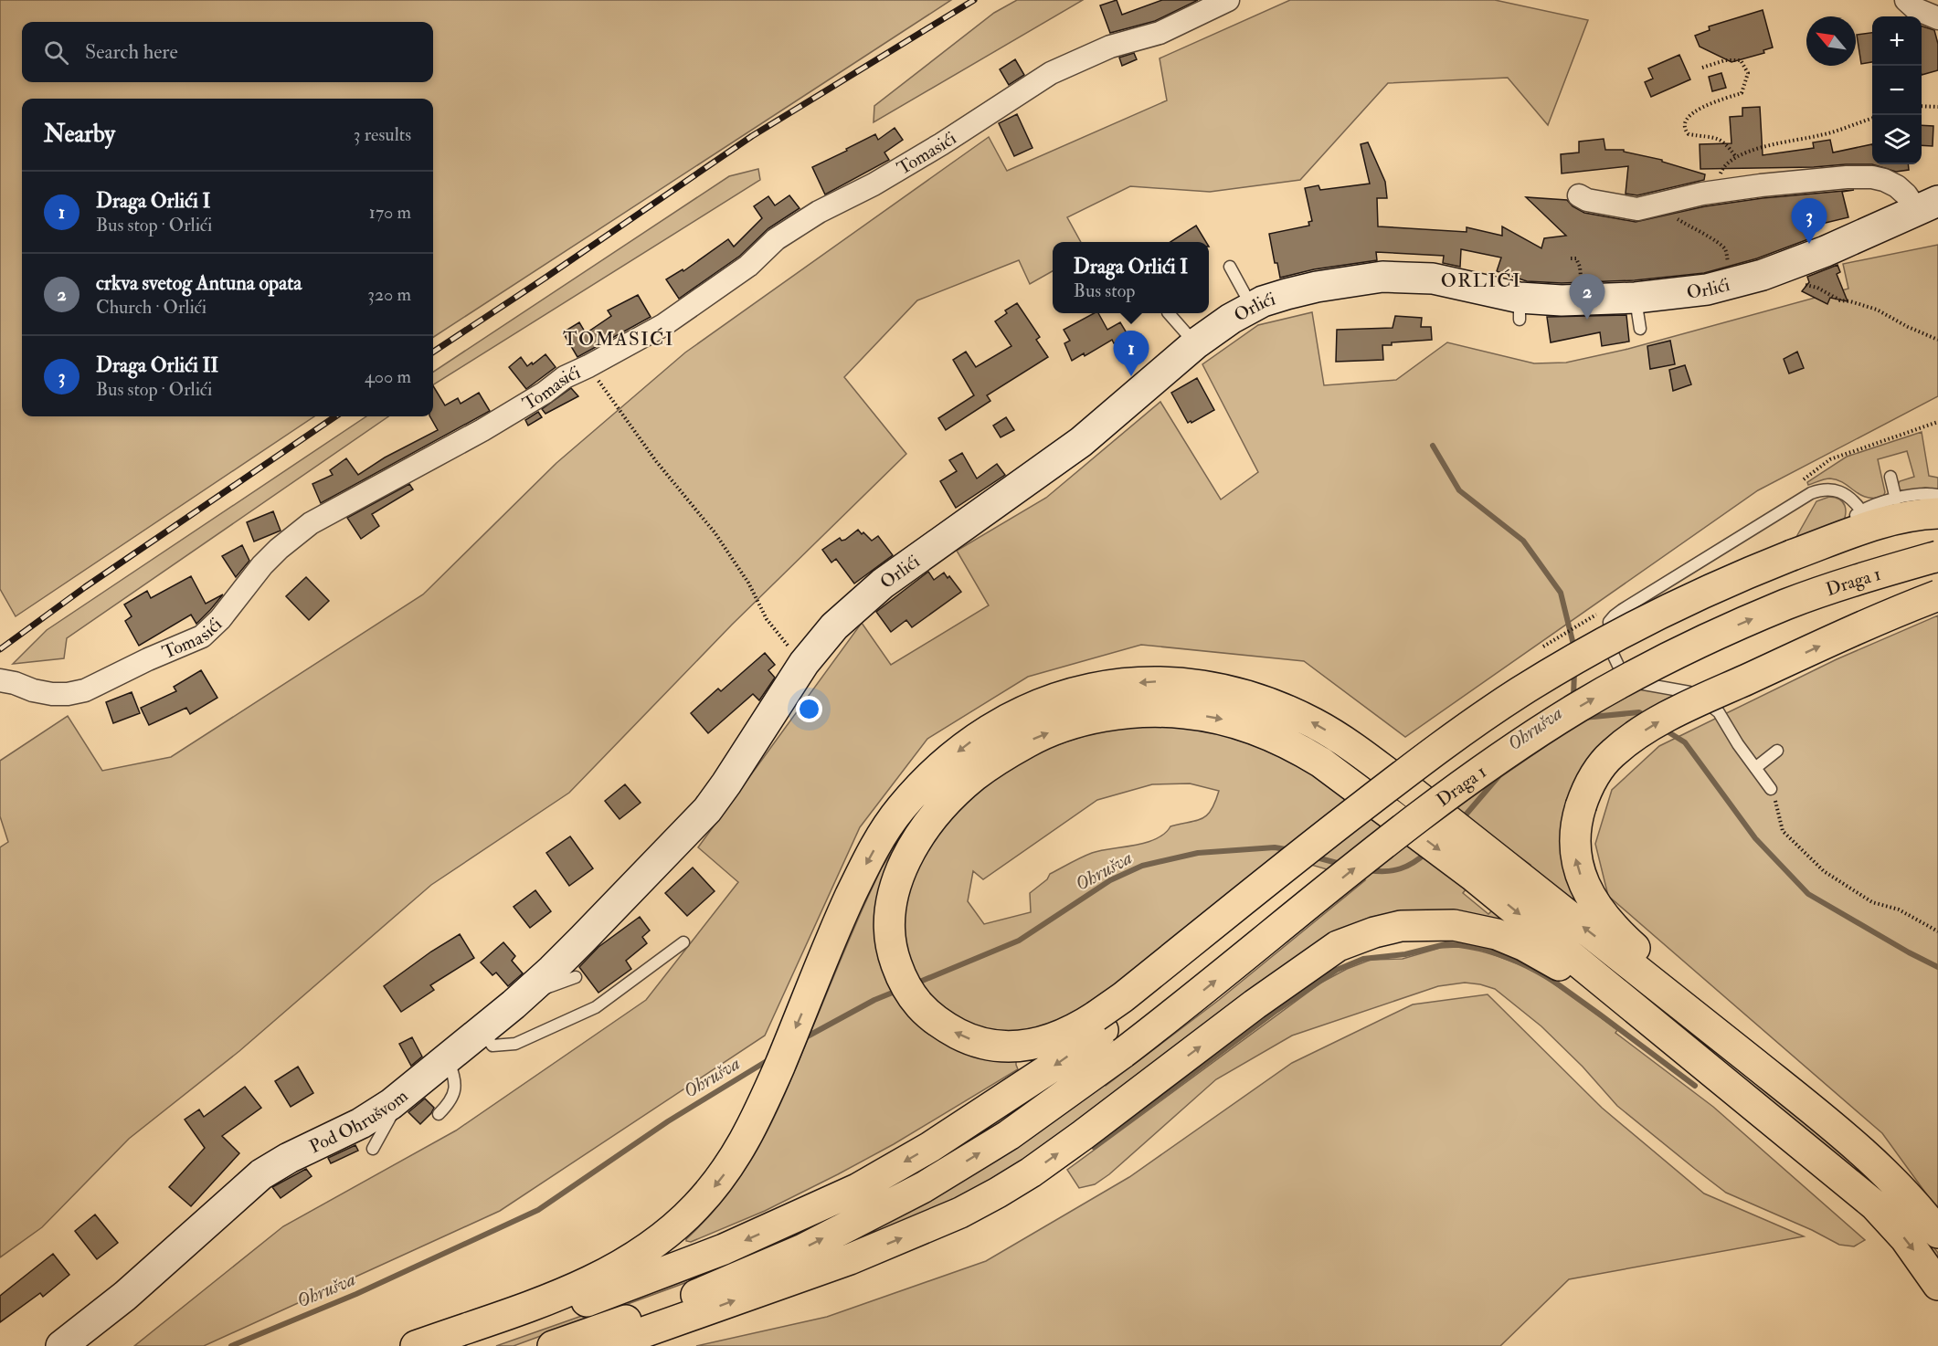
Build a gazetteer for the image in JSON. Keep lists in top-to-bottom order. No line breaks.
{"streets":{"highway":["Draga 1"],"street":["Tomasići","Orlići","Pod Ohrušvom"]},"crossings":[["Orlići","Pod Ohrušvom"]],"districts":["ORLIĆI","TOMASIĆI"],"water":["Ohrušva"],"north":"top left","page":{"map_buttons":["+","−"],"search":"Search here","heading":["Nearby","3 results"],"list":[{"mark":"1","name":"Draga Orlići I","note":"Bus stop · Orlići","value":"170 m"},{"mark":"2","name":"crkva svetog Antuna opata","note":"Church · Orlići","value":"320 m"},{"mark":"3","name":"Draga Orlići II","note":"Bus stop · Orlići","value":"400 m"}],"pins":["3","2","1"],"popup":["Draga Orlići I","Bus stop"]}}
